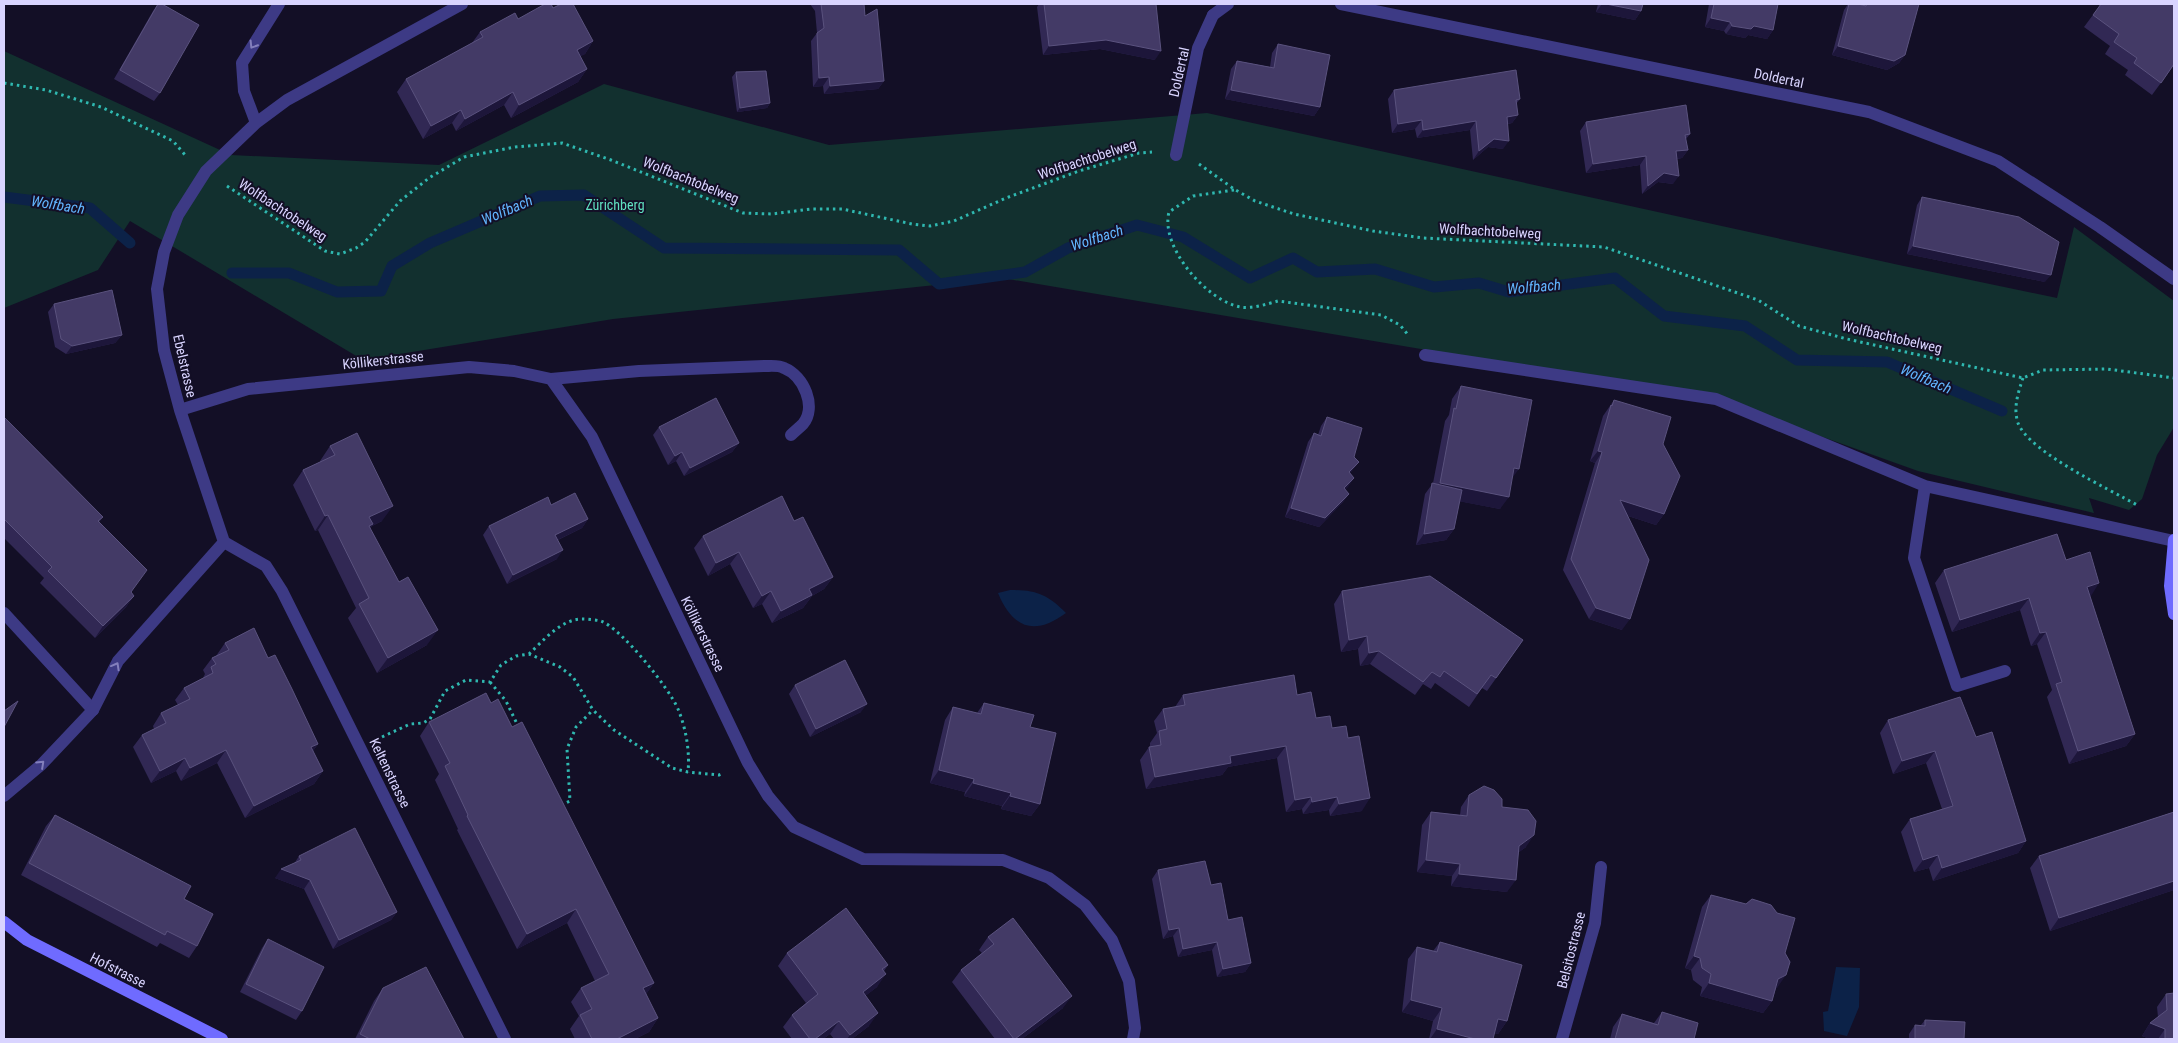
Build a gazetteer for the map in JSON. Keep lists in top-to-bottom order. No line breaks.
{"streets":{"main road":["Hofstrasse"],"street":["Doldertal","Köllikerstrasse","Ebelstrasse","Keltenstrasse","Belsitostrasse"],"path":["Wolfbachtobelweg"]},"crossings":[["Doldertal","Wolfbachtobelweg"],["Köllikerstrasse","Ebelstrasse"],["Ebelstrasse","Keltenstrasse"]],"water":["Wolfbach"],"parks":["Zürichberg"]}
